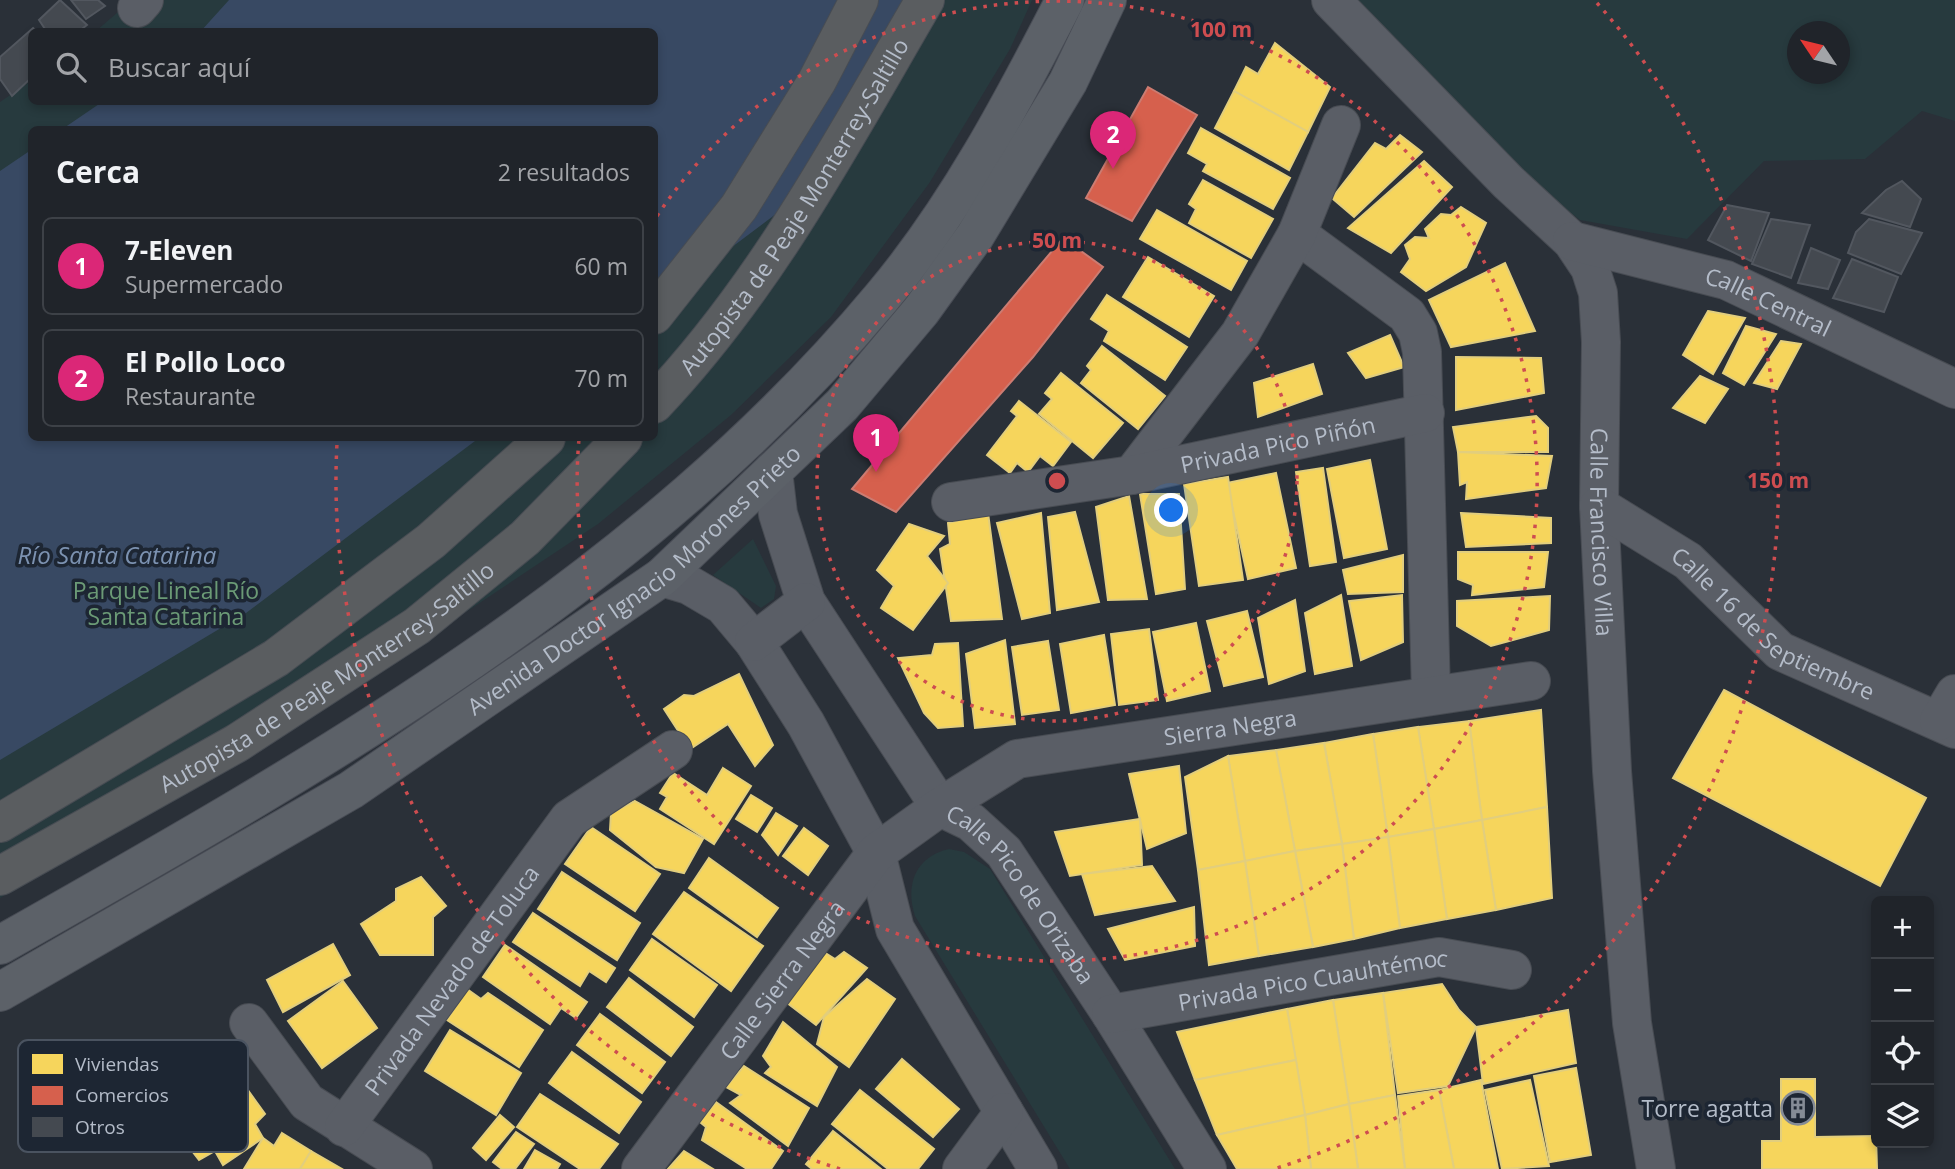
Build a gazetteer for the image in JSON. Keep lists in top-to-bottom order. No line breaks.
{"streets":{"highway":["Autopista de Peaje Monterrey-Saltillo"],"main road":["Avenida Doctor Ignacio Morones Prieto"],"street":["Calle Central","Privada Pico Piñón","Calle Francisco Villa","Calle 16 de Septiembre","Sierra Negra","Calle Pico de Orizaba","Calle Sierra Negra","Privada Nevado de Toluca","Privada Pico Cuauhtémoc"]},"crossings":[["Calle Central","Calle Francisco Villa"],["Calle Francisco Villa","Calle 16 de Septiembre"],["Avenida Doctor Ignacio Morones Prieto","Calle Pico de Orizaba"],["Sierra Negra","Calle Pico de Orizaba"],["Sierra Negra","Calle Sierra Negra"],["Calle Pico de Orizaba","Calle Sierra Negra"],["Calle Pico de Orizaba","Privada Pico Cuauhtémoc"]],"water":["Río Santa Catarina"],"parks":["Parque Lineal Río Santa Catarina"],"places":{"building":["Torre agatta"]},"legend":["Viviendas","Comercios","Otros"],"north":"top left","page":{"search":"Buscar aquí","pins":["2","1"],"heading":["Cerca","2 resultados"],"list":[{"mark":"1","name":"7-Eleven","note":"Supermercado","value":"60 m"},{"mark":"2","name":"El Pollo Loco","note":"Restaurante","value":"70 m"}],"map_buttons":["+","−"]},"rings":["100 m","50 m","150 m"]}
